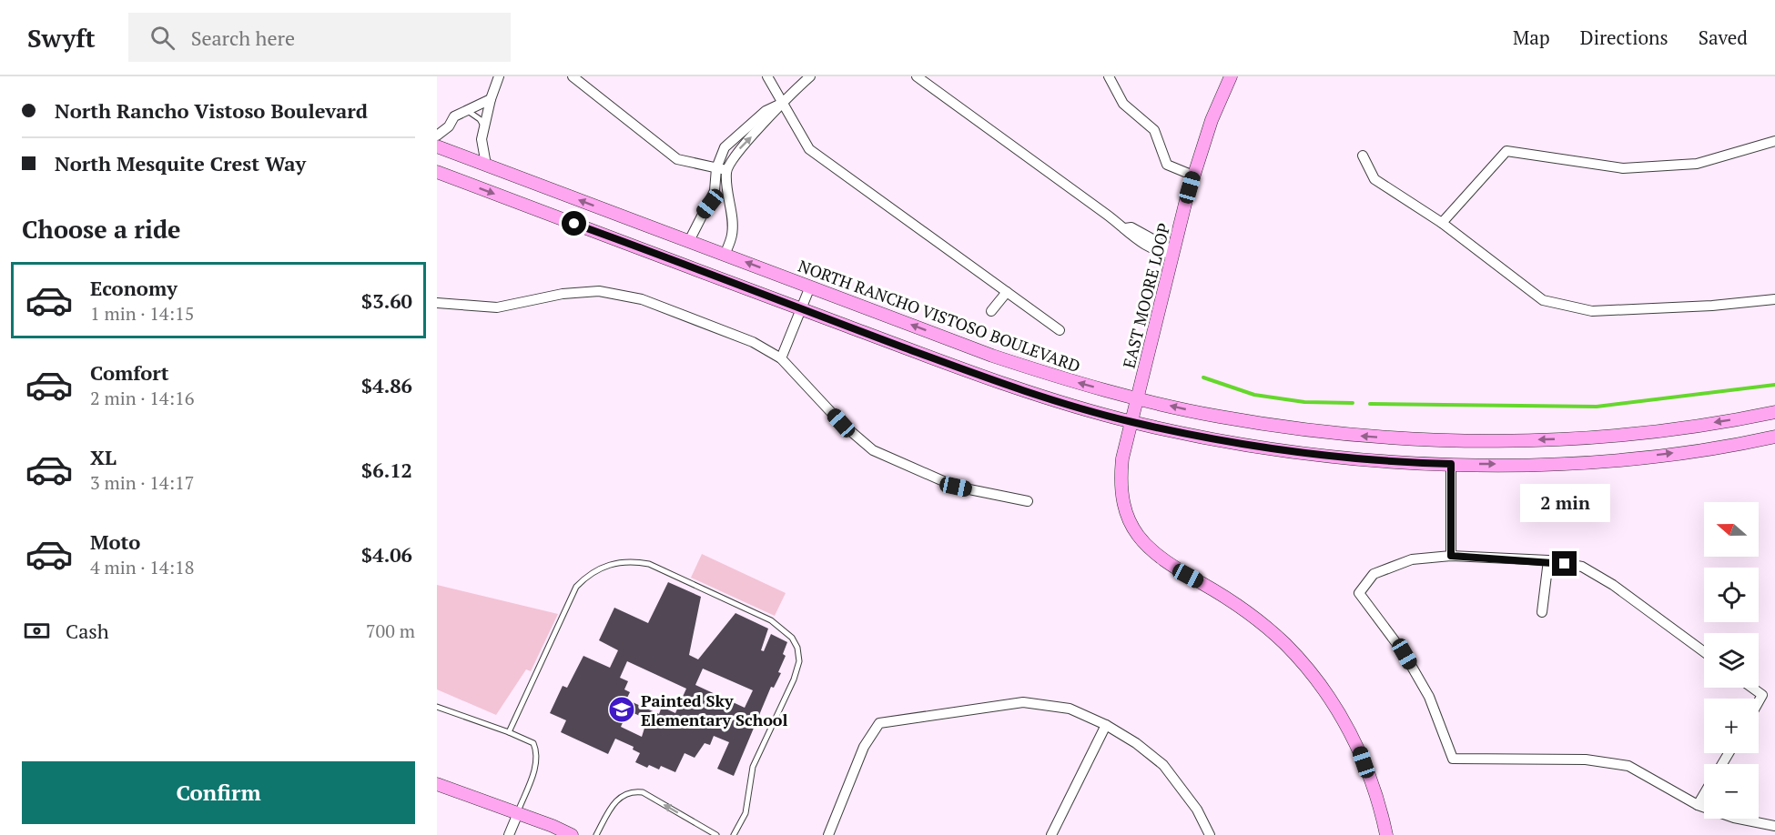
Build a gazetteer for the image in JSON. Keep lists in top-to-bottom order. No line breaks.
{"streets":{"main road":["EAST MOORE LOOP","NORTH RANCHO VISTOSO BOULEVARD"]},"crossings":[["EAST MOORE LOOP","NORTH RANCHO VISTOSO BOULEVARD"]],"places":{"school or university":["Painted Sky Elementary School"]},"north":"left","page":{"header":"Swyft","search":"Search here","nav":["Map","Directions","Saved"],"banner":["North Rancho Vistoso Boulevard","North Mesquite Crest Way"],"heading":"Choose a ride","list":[{"name":"Economy","note":"1 min · 14:15","value":"$3.60"},{"name":"Comfort","note":"2 min · 14:16","value":"$4.86"},{"name":"XL","note":"3 min · 14:17","value":"$6.12"},{"name":"Moto","note":"4 min · 14:18","value":"$4.06"}],"bubble":"2 min","map_buttons":["+","−"],"pay":["Cash","700 m"],"buttons":"Confirm"}}
